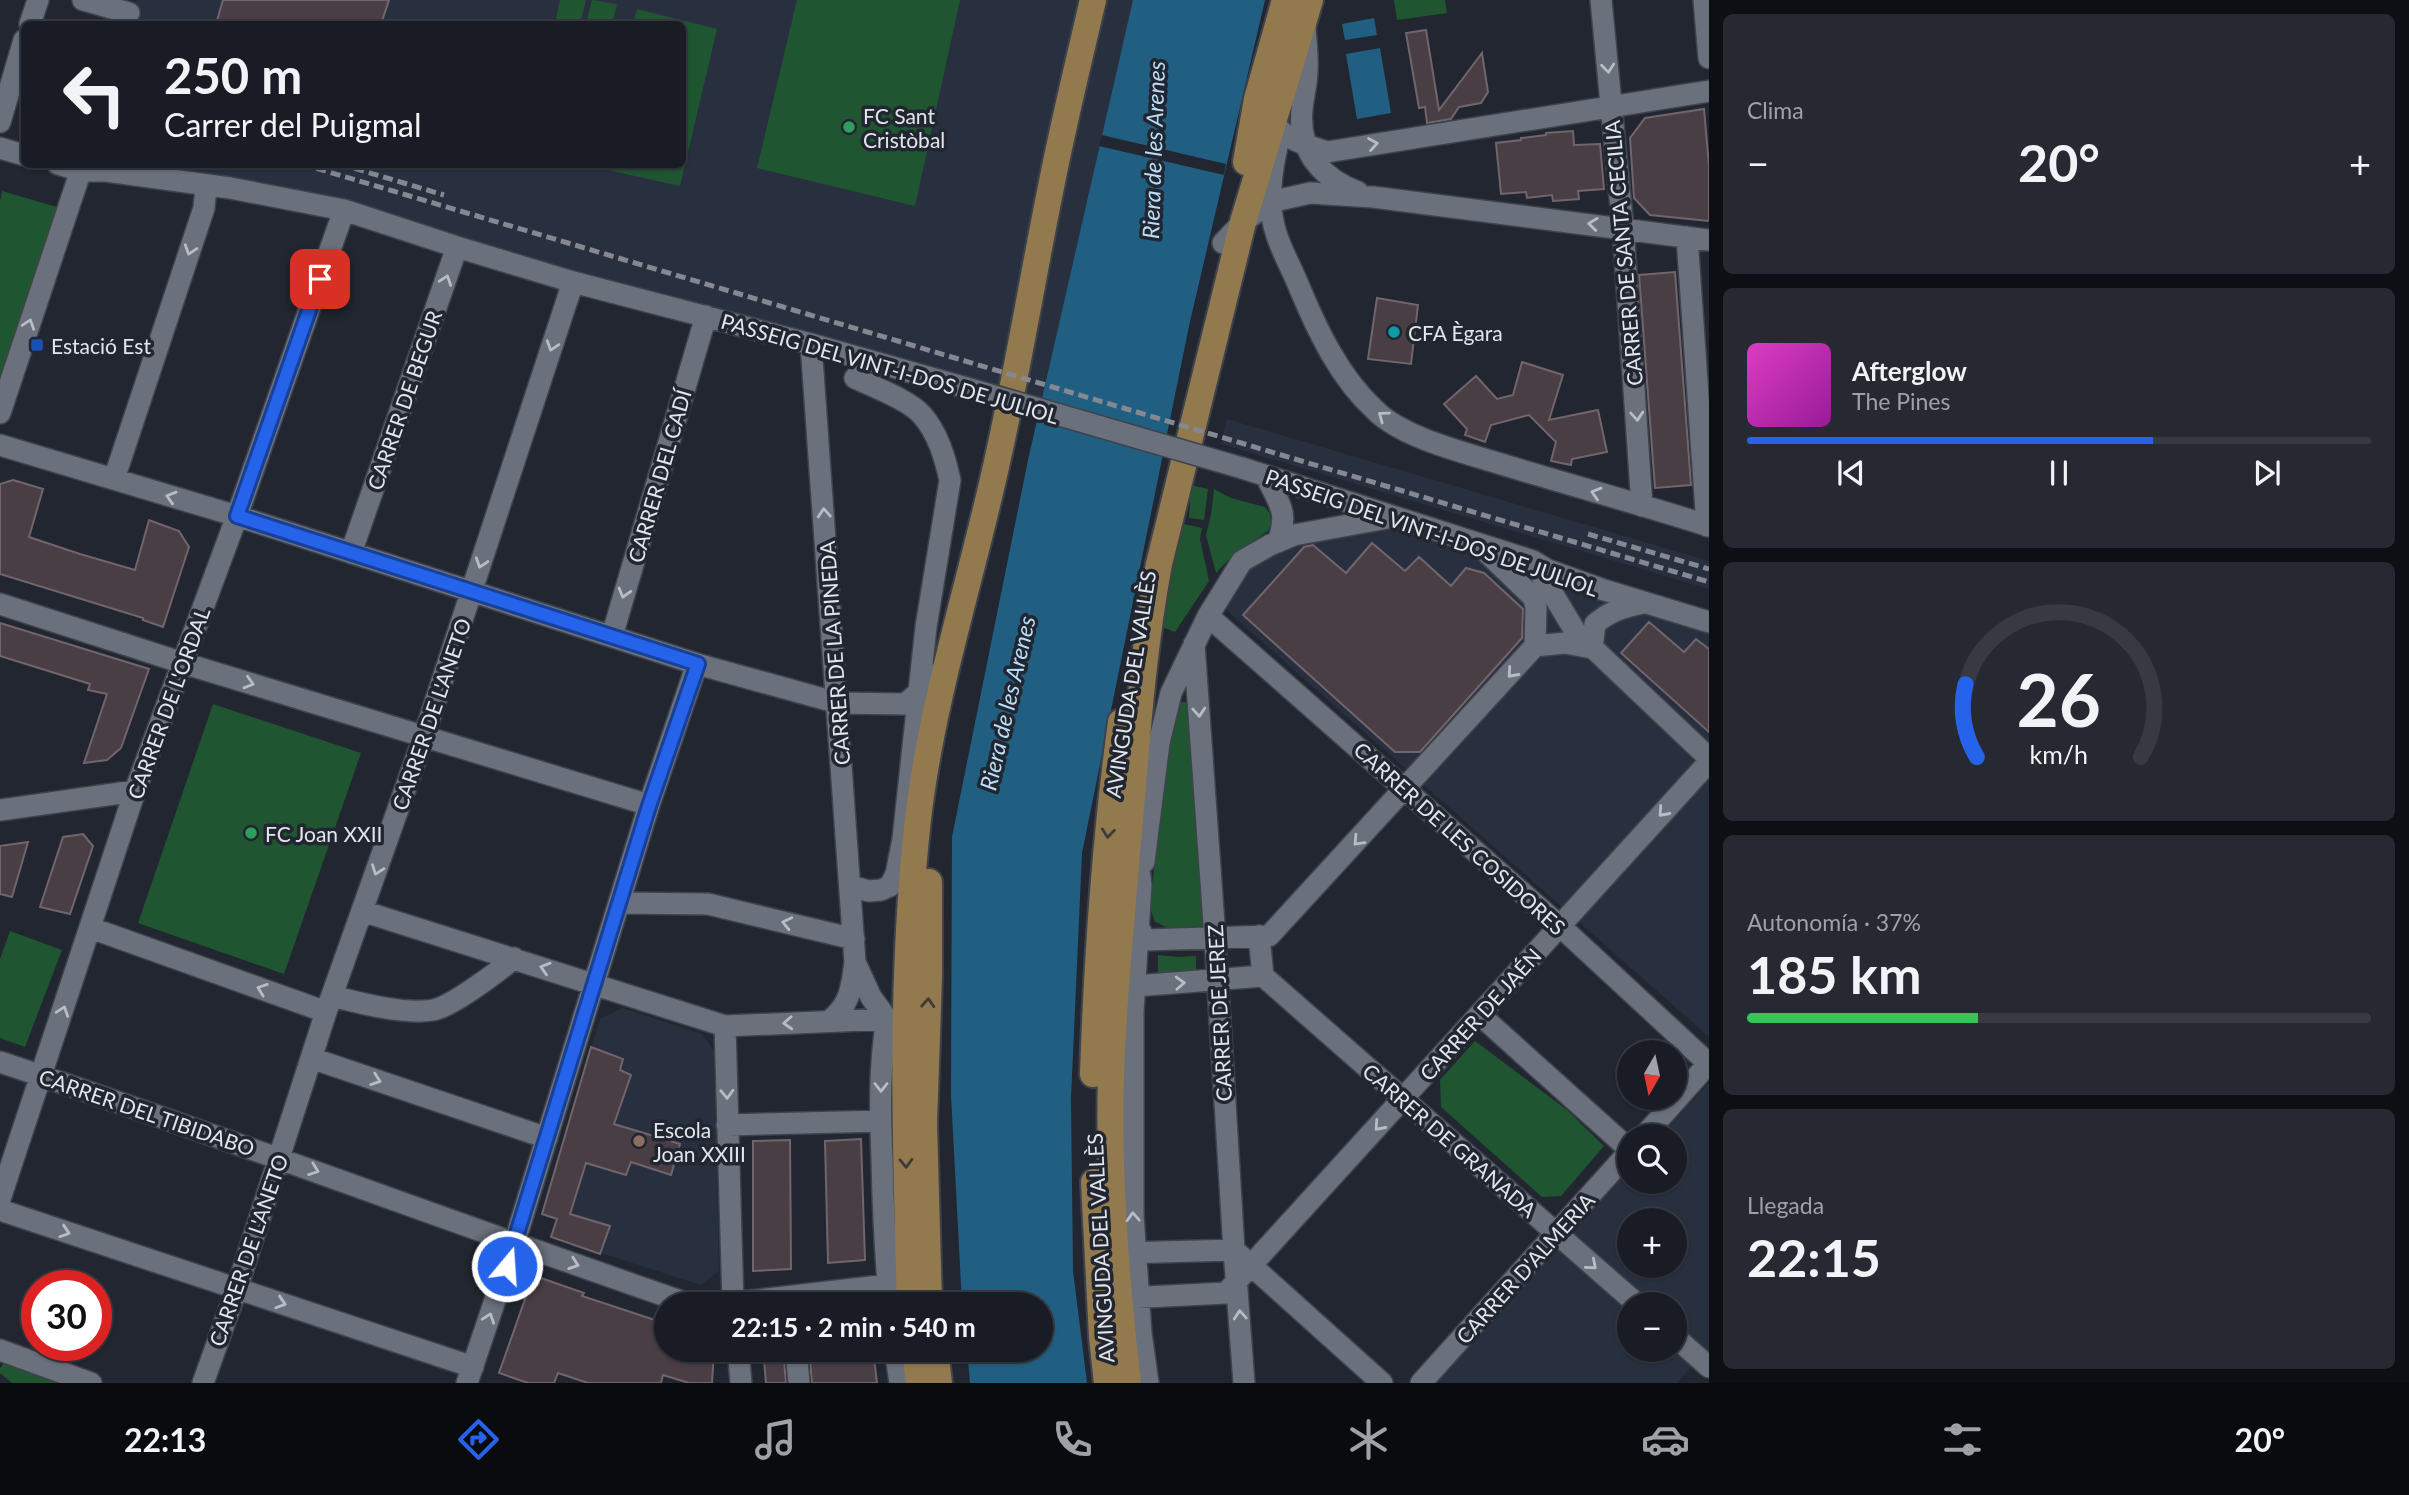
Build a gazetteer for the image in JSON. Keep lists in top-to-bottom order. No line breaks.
{"streets":{"main road":["AVINGUDA DEL VALLÈS"],"street":["CARRER DE SANTA CECILIA","PASSEIG DEL VINT-I-DOS DE JULIOL","CARRER DE BEGUR","CARRER DEL CADÍ","CARRER DE LA PINEDA","CARRER DE L'ORDAL","CARRER DE L'ANETO","CARRER DE LES COSIDORES","CARRER DE JEREZ","CARRER DE JAÉN","CARRER DEL TIBIDABO","CARRER DE GRANADA","CARRER D'ALMERIA"]},"crossings":[["PASSEIG DEL VINT-I-DOS DE JULIOL","CARRER DE BEGUR"],["PASSEIG DEL VINT-I-DOS DE JULIOL","CARRER DEL CADÍ"],["PASSEIG DEL VINT-I-DOS DE JULIOL","CARRER DE LA PINEDA"],["PASSEIG DEL VINT-I-DOS DE JULIOL","AVINGUDA DEL VALLÈS"],["PASSEIG DEL VINT-I-DOS DE JULIOL","CARRER DE L'ORDAL"],["PASSEIG DEL VINT-I-DOS DE JULIOL","CARRER DE L'ANETO"],["AVINGUDA DEL VALLÈS","CARRER DE LES COSIDORES"],["AVINGUDA DEL VALLÈS","CARRER DE JEREZ"],["CARRER DE L'ORDAL","CARRER DEL TIBIDABO"],["CARRER DE L'ANETO","CARRER DEL TIBIDABO"],["CARRER DE LES COSIDORES","CARRER DE JAÉN"],["CARRER DE JAÉN","CARRER DE GRANADA"],["CARRER DE GRANADA","CARRER D'ALMERIA"]],"one_way":["CARRER DE BEGUR","CARRER DEL CADÍ","CARRER DE LA PINEDA","CARRER DE L'ANETO","CARRER DE JEREZ","CARRER DE JAÉN"],"water":["Riera de les Arenes"],"places":{"other":["FC Sant Cristòbal","CFA Ègara","FC Joan XXII","Escola Joan XXIII"],"transit":["Estació Est"]},"north":"bottom","page":{"tile":["Clima",["Autonomía · 37%","185 km"],["Llegada","22:15"]],"turn":["250 m","Carrer del Puigmal"],"heat":["−","20°","+"],"song":["Afterglow","The Pines"],"map_buttons":["+","−"],"limit":"30","trip":"22:15 · 2 min · 540 m","tabs":["22:13","20°"],"gauge":["26","km/h"]}}
